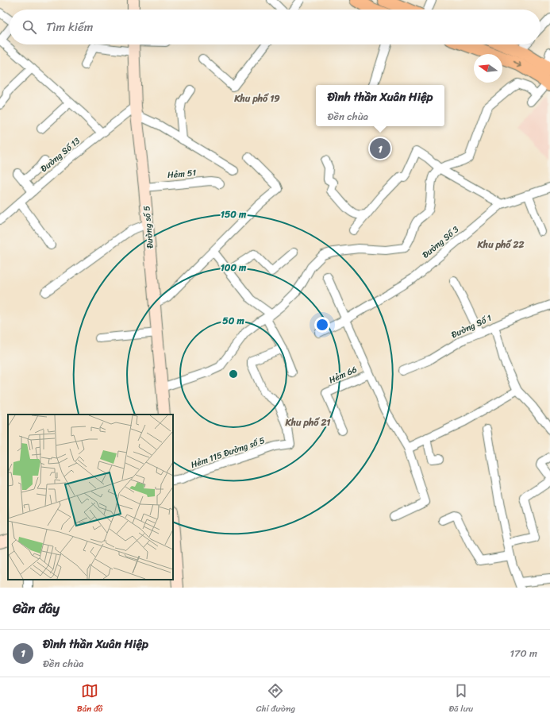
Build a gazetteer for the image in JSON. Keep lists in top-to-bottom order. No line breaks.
{"streets":{"main road":["Đường số 5"],"street":["Đường Số 13","Hẻm 51","Đường Số 3","Đường Số 1","Hẻm 66","Hẻm 115 Đường số 5"]},"crossings":[["Đường Số 13","Đường số 5"],["Hẻm 51","Đường số 5"]],"districts":["Khu phố 19","Khu phố 22","Khu phố 21"],"north":"left","page":{"search":"Tìm kiếm","popup":["Đình thần Xuân Hiệp","Đền chùa"],"pins":"1","heading":"Gần đây","list":[{"mark":"1","name":"Đình thần Xuân Hiệp","note":"Đền chùa","value":"170 m"}],"nav":["Bản đồ","Chỉ đường","Đã lưu"]},"rings":["150 m","100 m","50 m"]}
